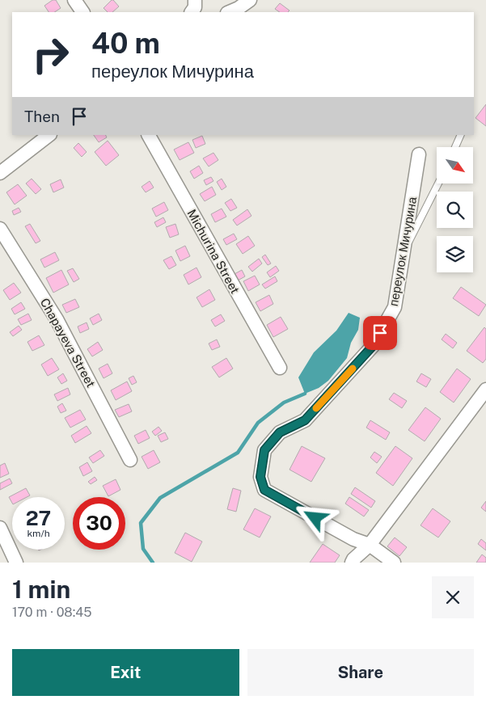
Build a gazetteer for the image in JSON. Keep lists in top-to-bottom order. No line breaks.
{"streets":{"street":["Michurina Street","переулок Мичурина","Chapayeva Street"]},"north":"bottom right","page":{"turn":["40 m","переулок Мичурина"],"then":"Then","speed":"27 km/h","limit":"30","heading":["1 min","170 m · 08:45"],"buttons":["Exit","Share"]}}
